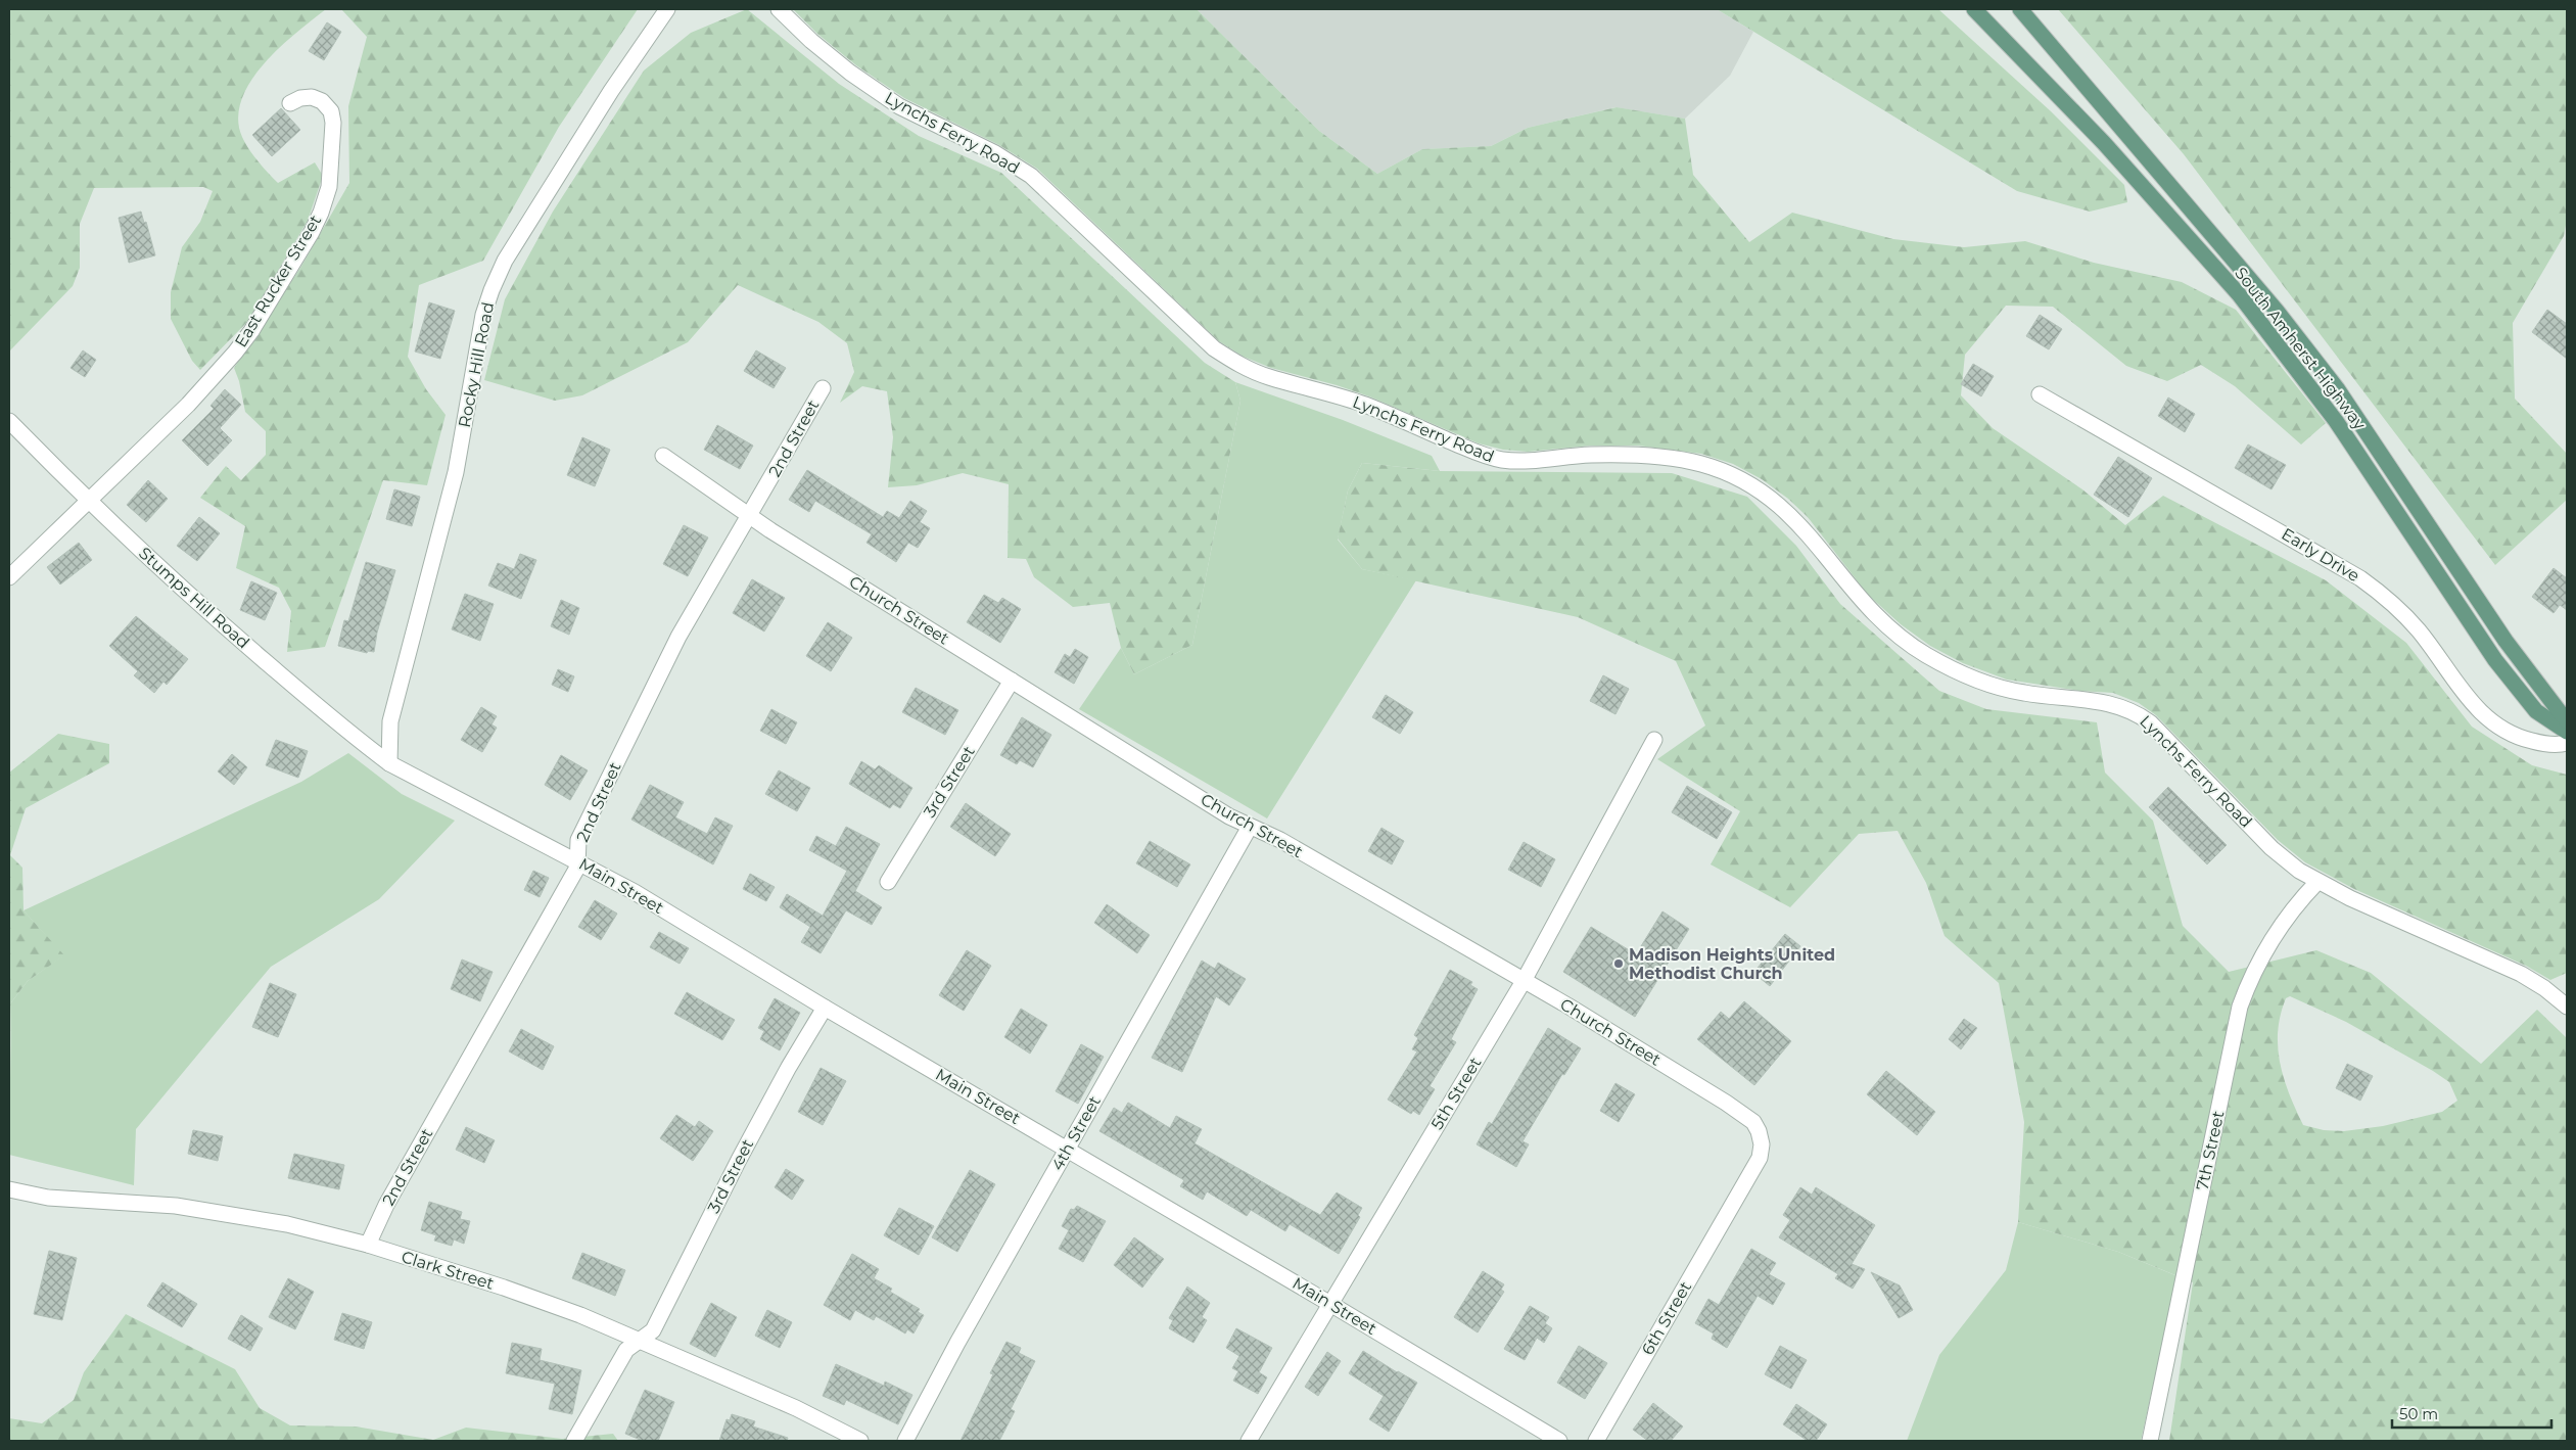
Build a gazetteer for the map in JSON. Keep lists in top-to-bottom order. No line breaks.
{"streets":{"main road":["South Amherst Highway"],"street":["Lynchs Ferry Road","East Rucker Street","Rocky Hill Road","2nd Street","Early Drive","Stumps Hill Road","Church Street","3rd Street","Main Street","5th Street","4th Street","7th Street","Clark Street","6th Street"]},"crossings":[["Lynchs Ferry Road","7th Street"],["East Rucker Street","Stumps Hill Road"],["Rocky Hill Road","Stumps Hill Road"],["Rocky Hill Road","Main Street"],["2nd Street","Church Street"],["2nd Street","Main Street"],["2nd Street","Clark Street"],["Stumps Hill Road","Main Street"],["Church Street","3rd Street"],["Church Street","5th Street"],["Church Street","4th Street"],["Church Street","6th Street"],["3rd Street","Main Street"],["3rd Street","Clark Street"],["Main Street","5th Street"],["Main Street","4th Street"]],"places":["Madison Heights United Methodist Church"],"scale_bar":"50 m"}
